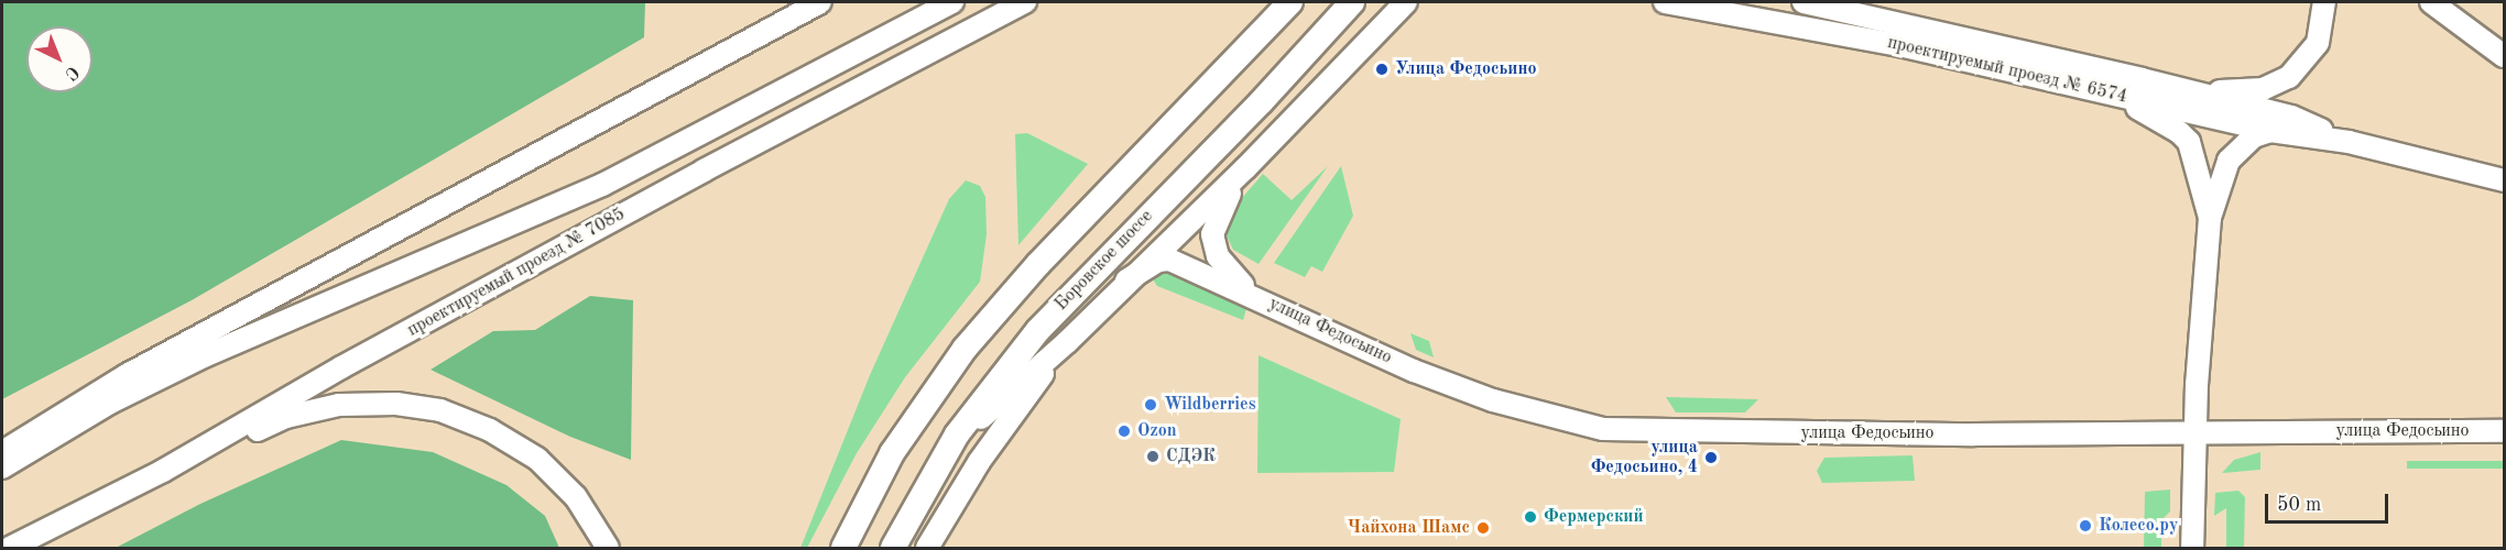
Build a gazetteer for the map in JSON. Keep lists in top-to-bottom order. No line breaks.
{"streets":{"main road":["проектируемый проезд № 6574","Боровское шоссе","проектируемый проезд № 7085","улица Федосьино"]},"places":["Улица Федосьино","Wildberries","Ozon","СДЭК","улица Федосьино, 4","Фермерский","Колесо.ру","Чайхона Шамс"],"scale_bar":"50 m","north":"bottom right"}
